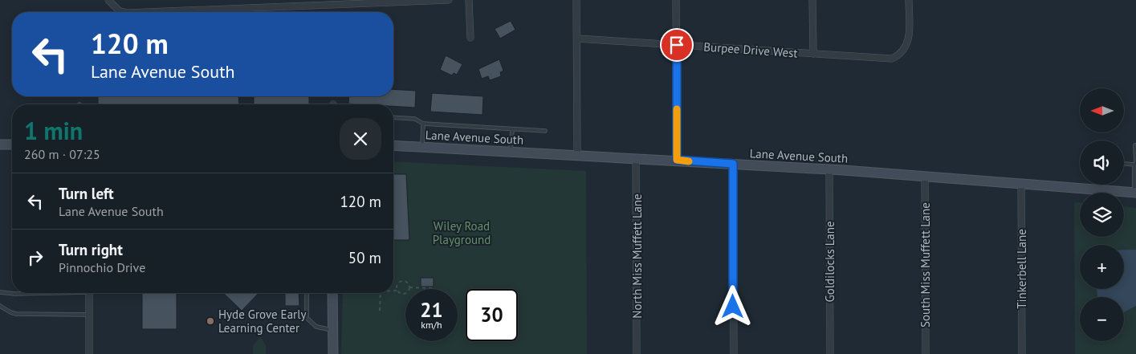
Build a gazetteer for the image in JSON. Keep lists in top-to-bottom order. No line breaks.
{"streets":{"main road":["Lane Avenue South"],"street":["Burpee Drive West","North Miss Muffett Lane","Goldilocks Lane","South Miss Muffett Lane","Tinkerbell Lane"]},"crossings":[["Lane Avenue South","North Miss Muffett Lane"],["Lane Avenue South","Goldilocks Lane"],["Lane Avenue South","South Miss Muffett Lane"],["Lane Avenue South","Tinkerbell Lane"]],"parks":["Wiley Road Playground"],"places":["Hyde Grove Early Learning Center"],"north":"left","page":{"turn":["120 m","Lane Avenue South"],"map_buttons":["+","−"],"heading":["1 min","260 m · 07:25"],"list":[{"name":"Turn left","note":"Lane Avenue South","value":"120 m"},{"name":"Turn right","note":"Pinnochio Drive","value":"50 m"}],"speed":"21 km/h","limit":"30"}}
